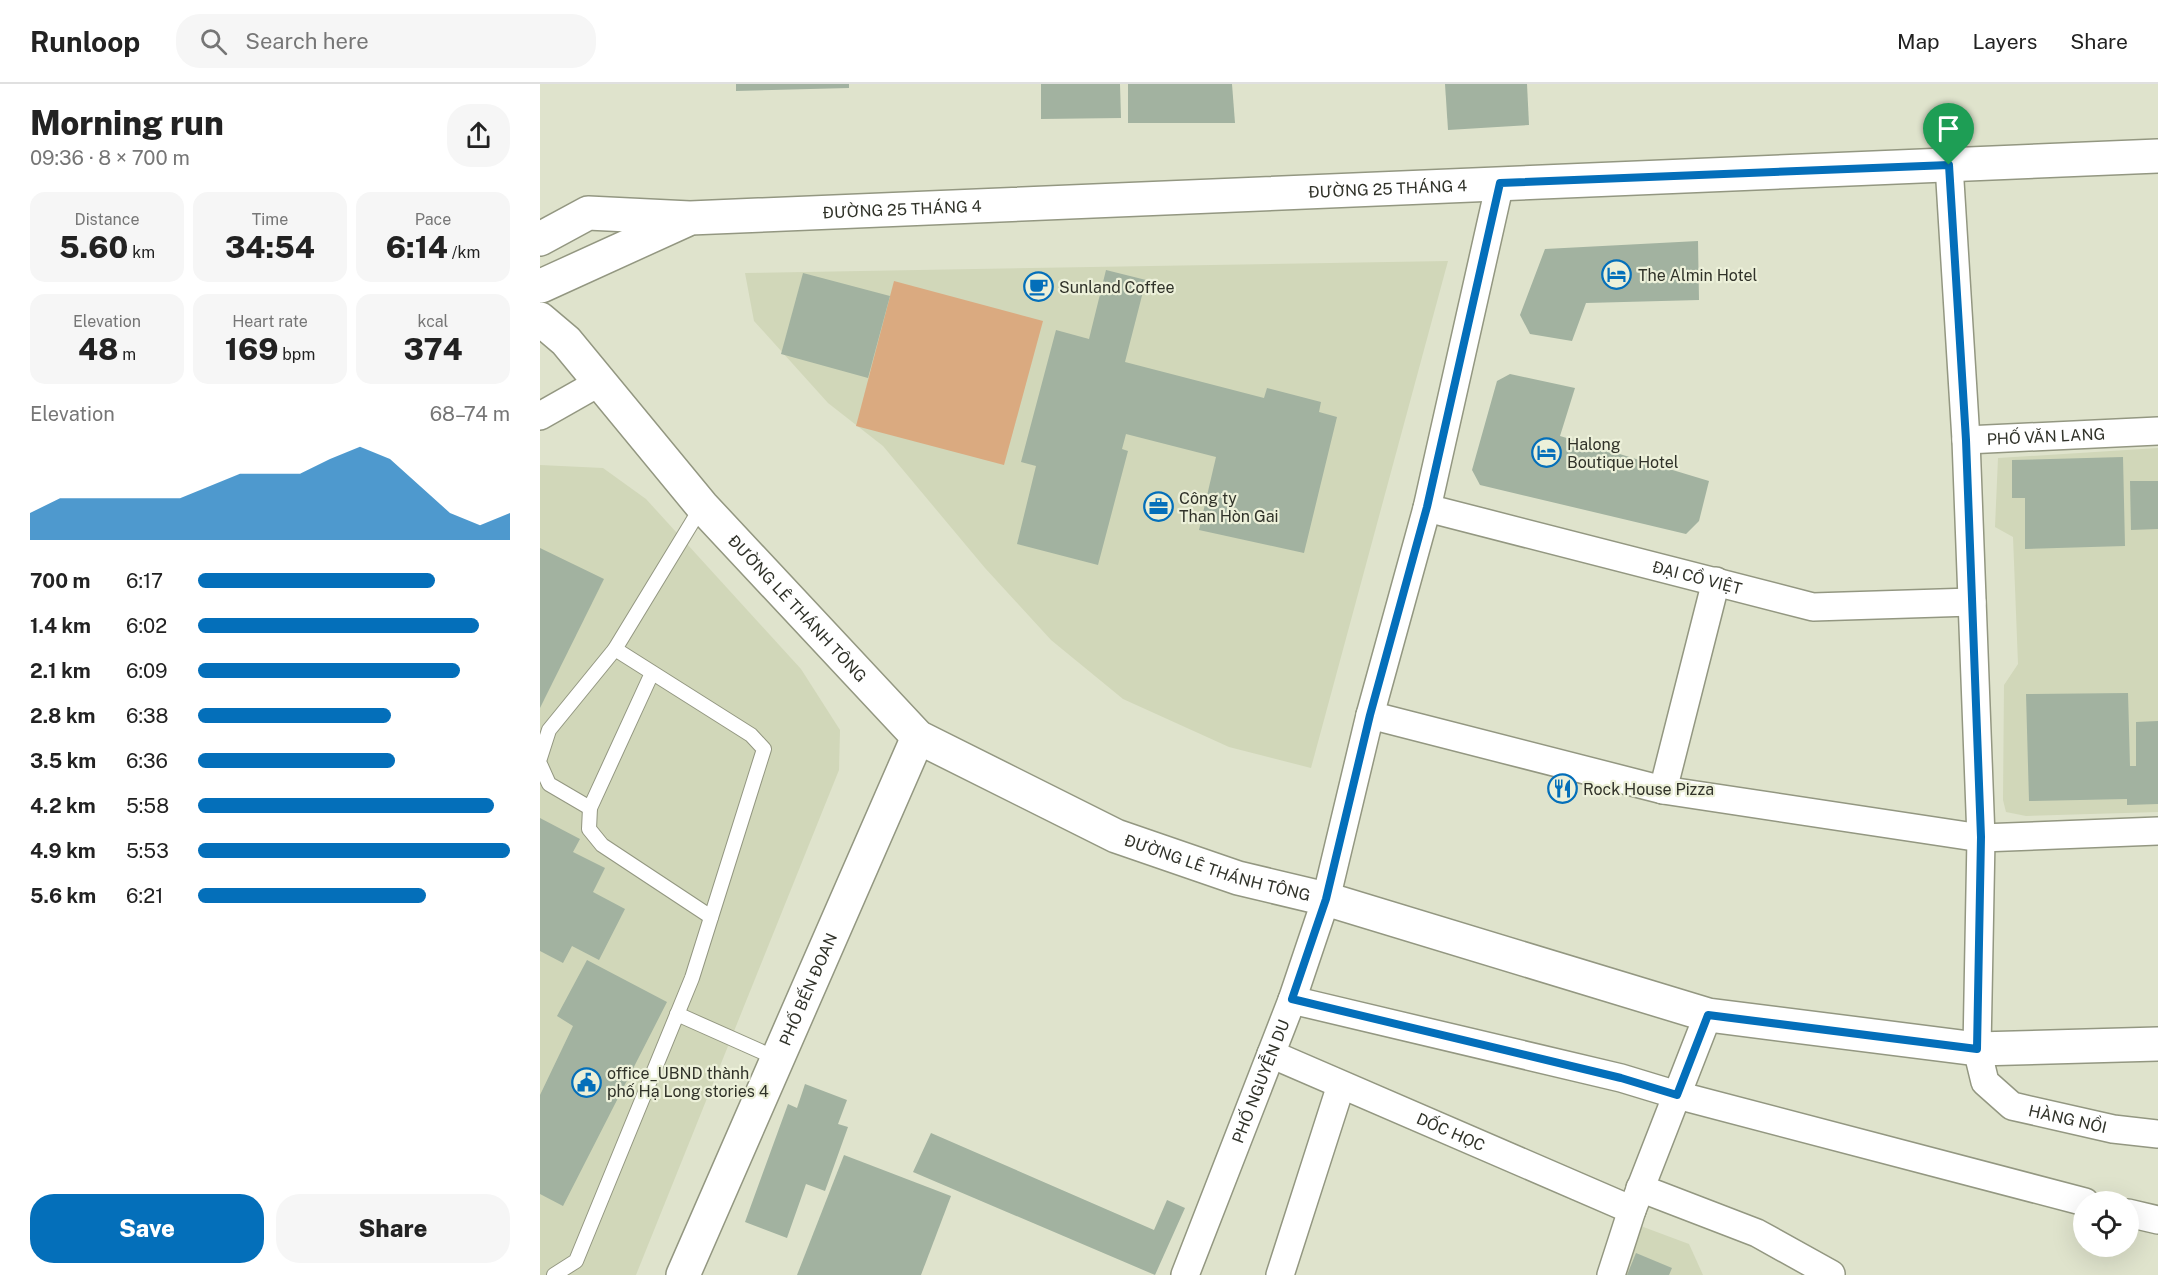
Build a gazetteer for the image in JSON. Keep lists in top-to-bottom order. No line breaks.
{"streets":{"street":["ĐƯỜNG 25 THÁNG 4","PHỐ VĂN LANG","ĐẠI CỒ VIỆT","ĐƯỜNG LÊ THÁNH TÔNG","PHỐ BẾN ĐOAN","PHỐ NGUYỄN DU","HÀNG NỒI","DỐC HỌC"]},"crossings":[["ĐƯỜNG 25 THÁNG 4","PHỐ NGUYỄN DU"],["PHỐ VĂN LANG","ĐẠI CỒ VIỆT"],["PHỐ VĂN LANG","ĐƯỜNG LÊ THÁNH TÔNG"],["PHỐ VĂN LANG","HÀNG NỒI"],["ĐẠI CỒ VIỆT","PHỐ NGUYỄN DU"],["ĐƯỜNG LÊ THÁNH TÔNG","PHỐ BẾN ĐOAN"],["ĐƯỜNG LÊ THÁNH TÔNG","PHỐ NGUYỄN DU"],["ĐƯỜNG LÊ THÁNH TÔNG","HÀNG NỒI"],["PHỐ NGUYỄN DU","DỐC HỌC"]],"places":{"hotel":["The Almin Hotel","Halong Boutique Hotel"],"cafe":["Sunland Coffee"],"office":["Công ty Than Hòn Gai"],"restaurant":["Rock House Pizza"],"public building":["office_UBND thành phố Hạ Long stories 4"]},"page":{"header":"Runloop","search":"Search here","nav":["Map","Layers","Share"],"heading":["Morning run","09:36 · 8 × 700 m"],"stats":[["Distance","5.60 km"],["Time","34:54"],["Pace","6:14 /km"],["Elevation","48 m"],["Heart rate","169 bpm"],["kcal","374"]],"chart":["Elevation","68–74 m"],"list":[{"name":"700 m","note":"6:17"},{"name":"1.4 km","note":"6:02"},{"name":"2.1 km","note":"6:09"},{"name":"2.8 km","note":"6:38"},{"name":"3.5 km","note":"6:36"},{"name":"4.2 km","note":"5:58"},{"name":"4.9 km","note":"5:53"},{"name":"5.6 km","note":"6:21"}],"buttons":["Save","Share"]}}
